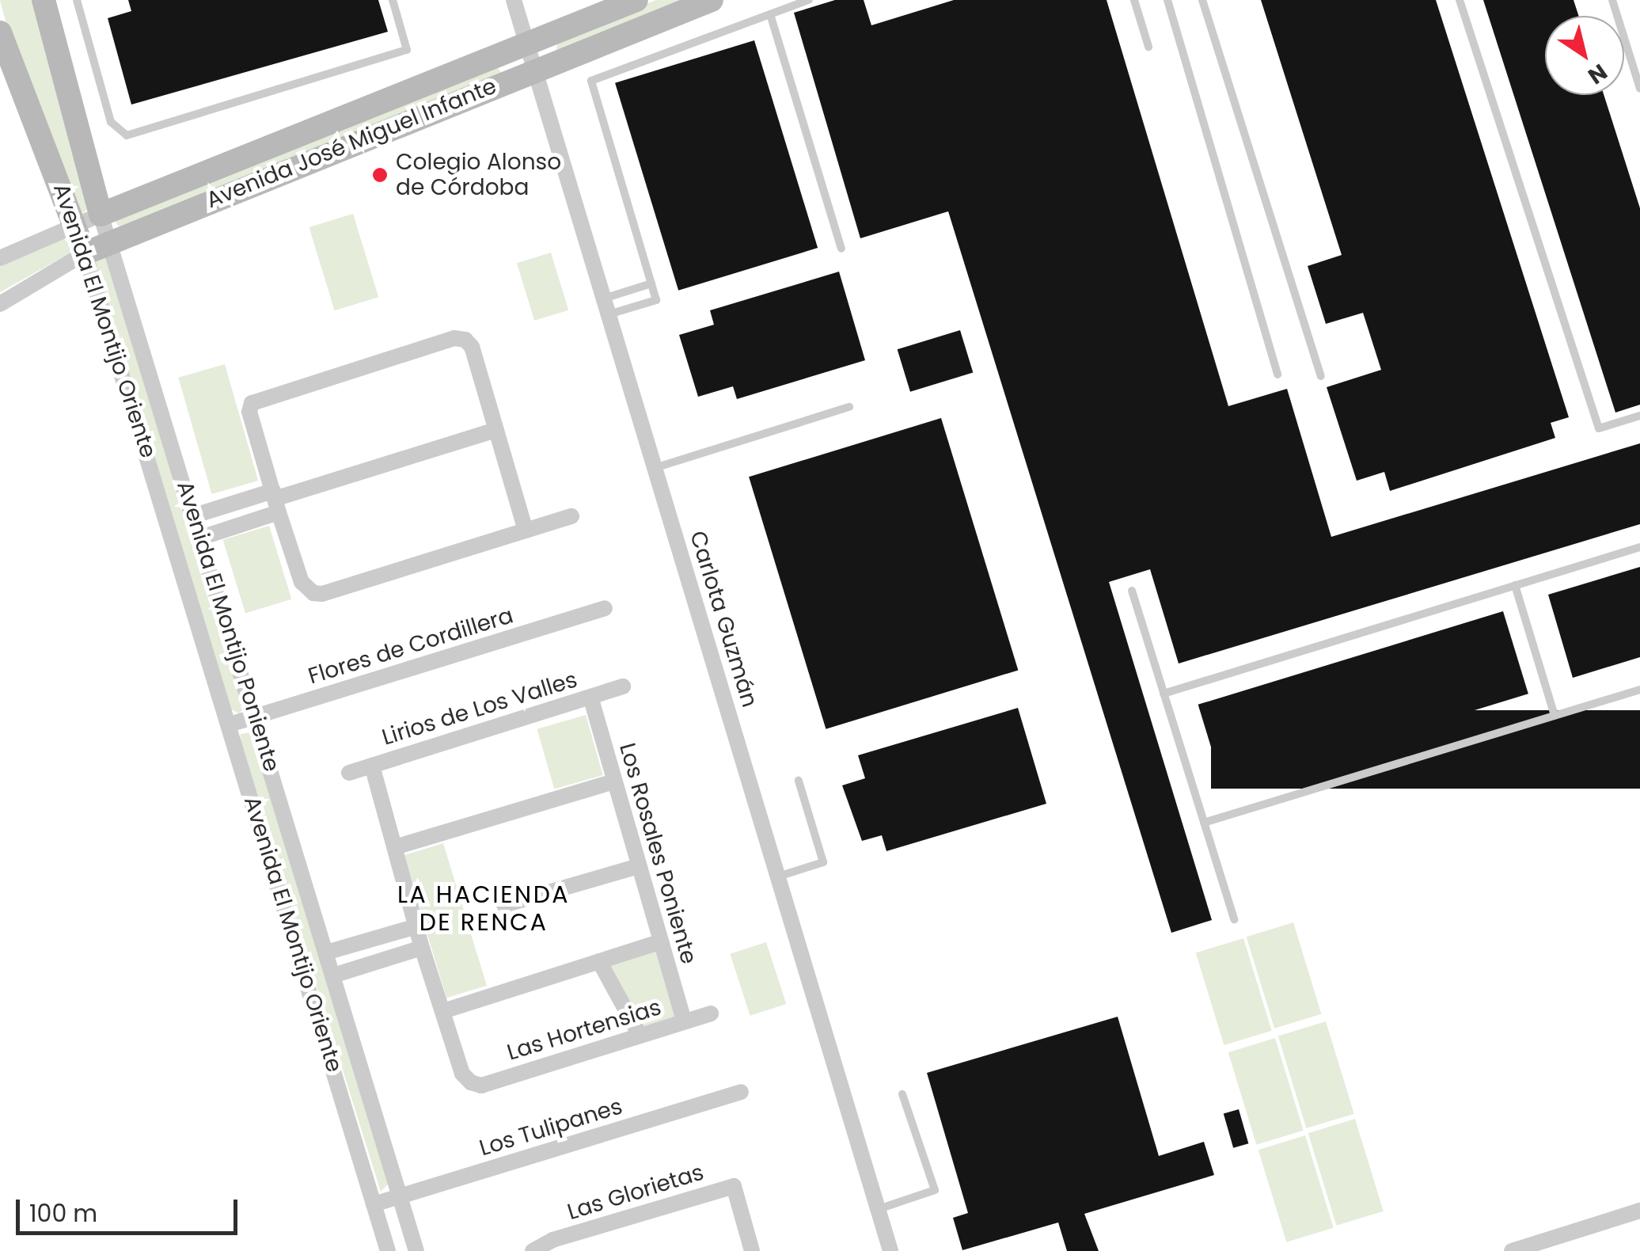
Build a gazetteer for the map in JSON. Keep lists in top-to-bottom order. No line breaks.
{"streets":{"street":["Avenida José Miguel Infante","Avenida El Montijo Oriente","Carlota Guzmán","Avenida El Montijo Poniente","Flores de Cordillera","Lirios de Los Valles","Los Rosales Poniente","Las Hortensias","Los Tulipanes","Las Glorietas"]},"crossings":[["Avenida José Miguel Infante","Avenida El Montijo Oriente"],["Avenida José Miguel Infante","Carlota Guzmán"],["Avenida José Miguel Infante","Avenida El Montijo Poniente"],["Avenida El Montijo Oriente","Flores de Cordillera"],["Avenida El Montijo Oriente","Los Tulipanes"],["Avenida El Montijo Poniente","Flores de Cordillera"],["Avenida El Montijo Poniente","Los Tulipanes"],["Lirios de Los Valles","Los Rosales Poniente"],["Los Rosales Poniente","Las Hortensias"]],"districts":["LA HACIENDA DE RENCA"],"places":["Colegio Alonso de Córdoba"],"scale_bar":"100 m","north":"bottom right"}
